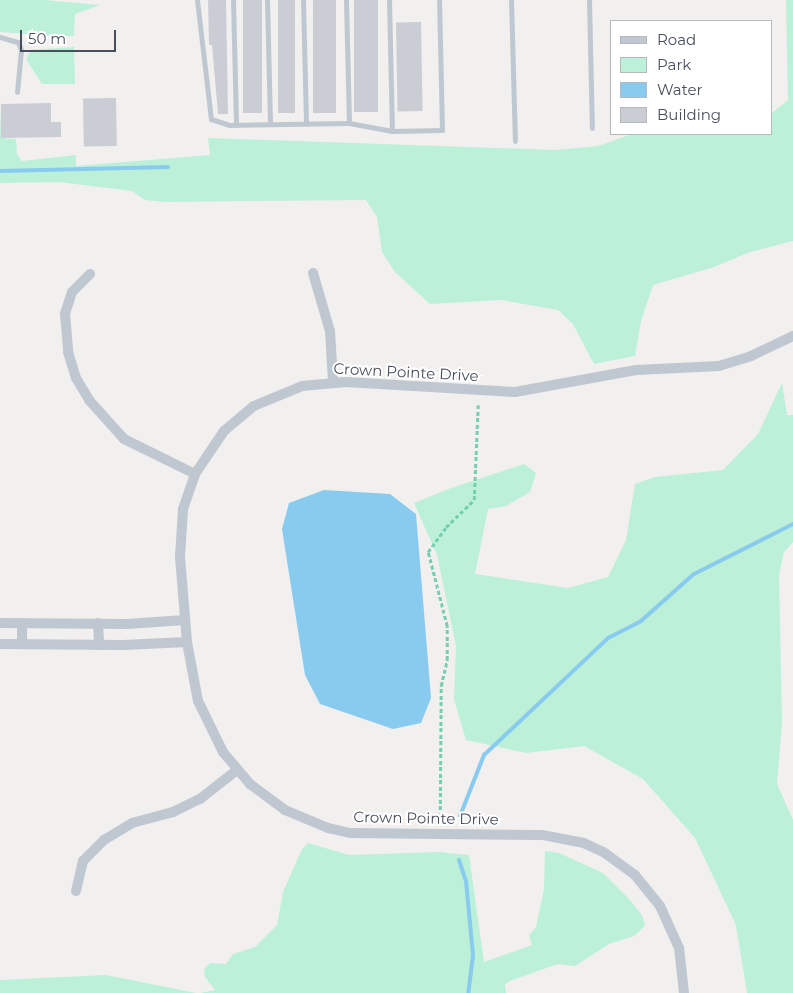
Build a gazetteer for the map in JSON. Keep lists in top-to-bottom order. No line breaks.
{"streets":{"street":["Crown Pointe Drive"]},"legend":["Road","Park","Water","Building"],"scale_bar":"50 m"}
